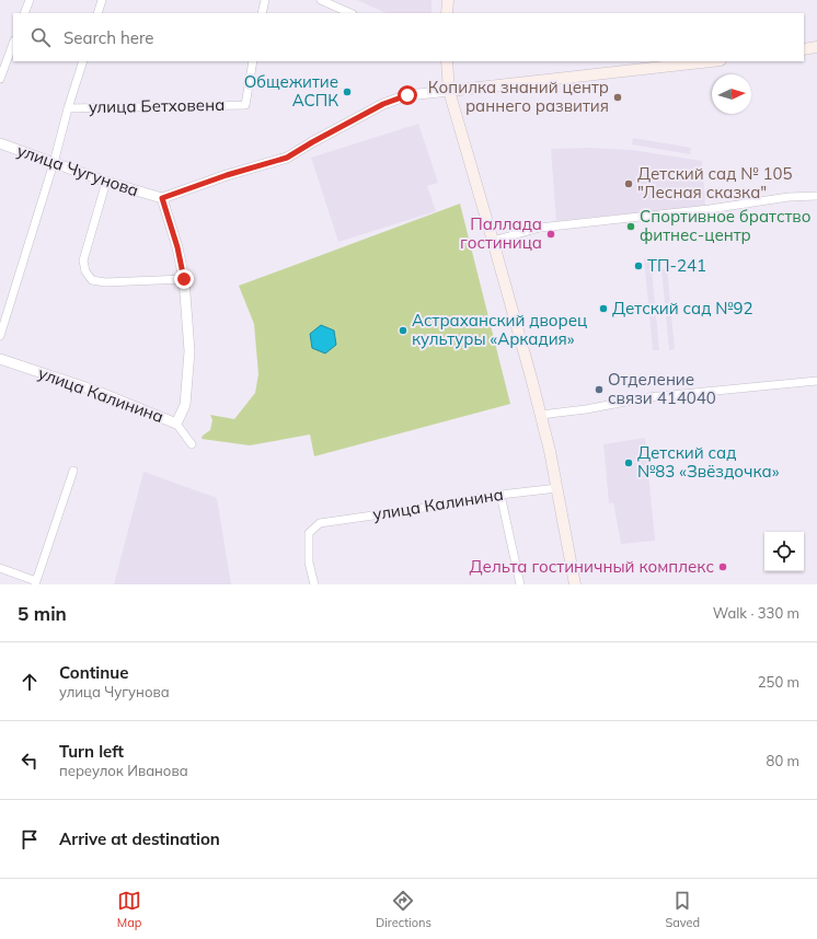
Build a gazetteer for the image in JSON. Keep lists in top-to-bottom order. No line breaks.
{"streets":{"street":["улица Бетховена","улица Чугунова","улица Калинина"]},"places":["Общежитие АСПК","Копилка знаний центр раннего развития","Детский сад № 105 \"Лесная сказка\"","Спортивное братство фитнес-центр","Паллада гостиница","ТП-241","Детский сад №92","Астраханский дворец культуры «Аркадия»","Отделение связи 414040","Детский сад №83 «Звёздочка»","Дельта гостиничный комплекс"],"north":"right","page":{"search":"Search here","heading":["5 min","Walk · 330 m"],"list":[["Continue","улица Чугунова","250 m"],["Turn left","переулок Иванова","80 m"],"Arrive at destination"],"nav":["Map","Directions","Saved"]}}
